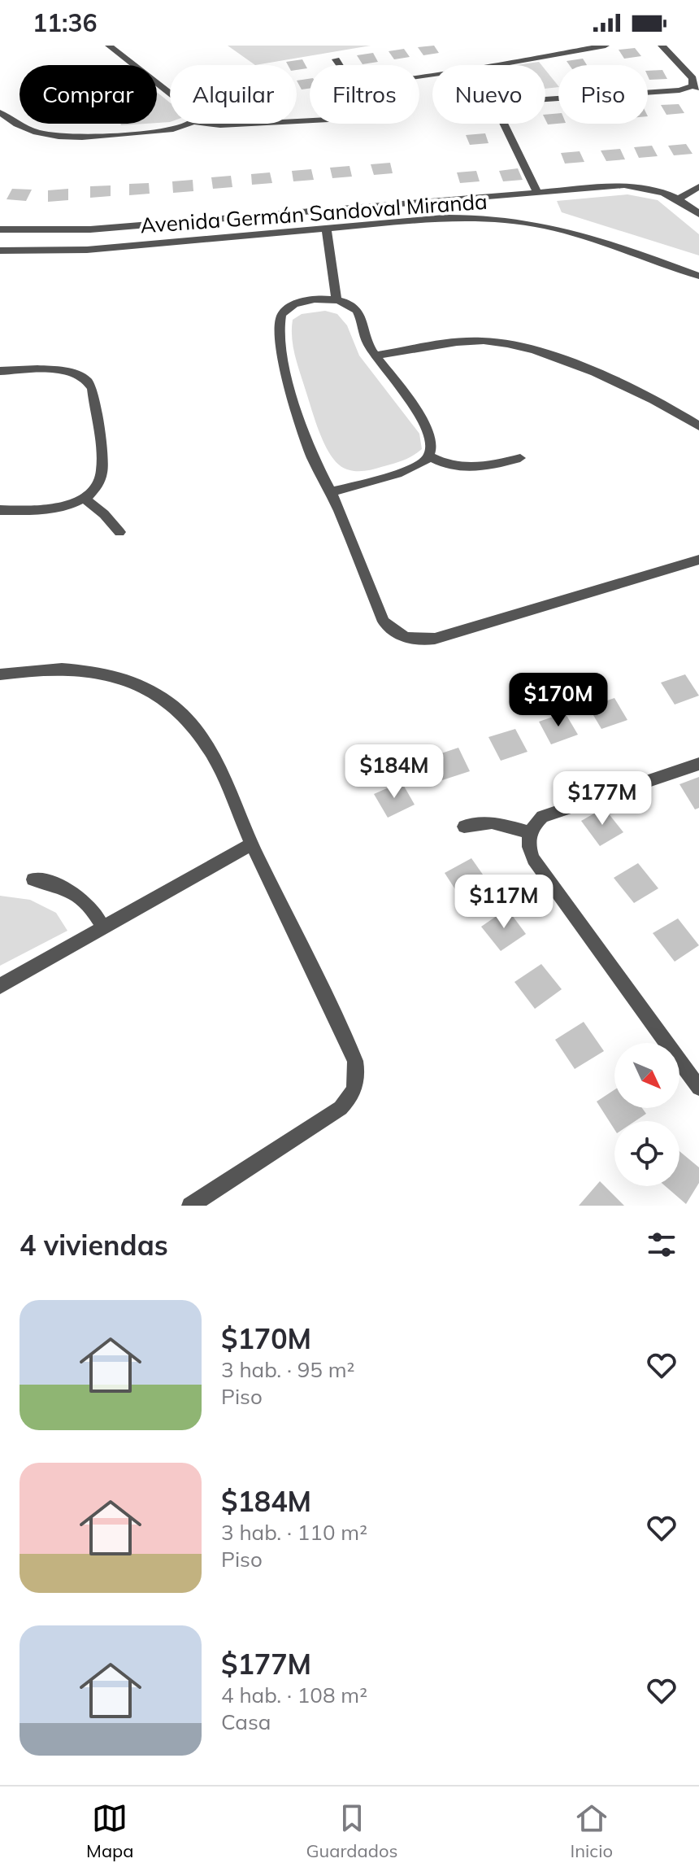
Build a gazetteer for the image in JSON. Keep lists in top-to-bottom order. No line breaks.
{"streets":{"street":["Avenida Germán Sandoval Miranda"]},"north":"bottom right","page":{"status":"11:36","chip":["Comprar","Alquilar","Filtros","Nuevo","Piso"],"price":["$170M","$184M","$177M","$117M"],"heading":"4 viviendas","list":[{"name":"$170M","note":"3 hab. · 95 m² · Piso"},{"name":"$184M","note":"3 hab. · 110 m² · Piso"},{"name":"$177M","note":"4 hab. · 108 m² · Casa"}],"tabs":["Mapa","Guardados","Inicio"]}}
